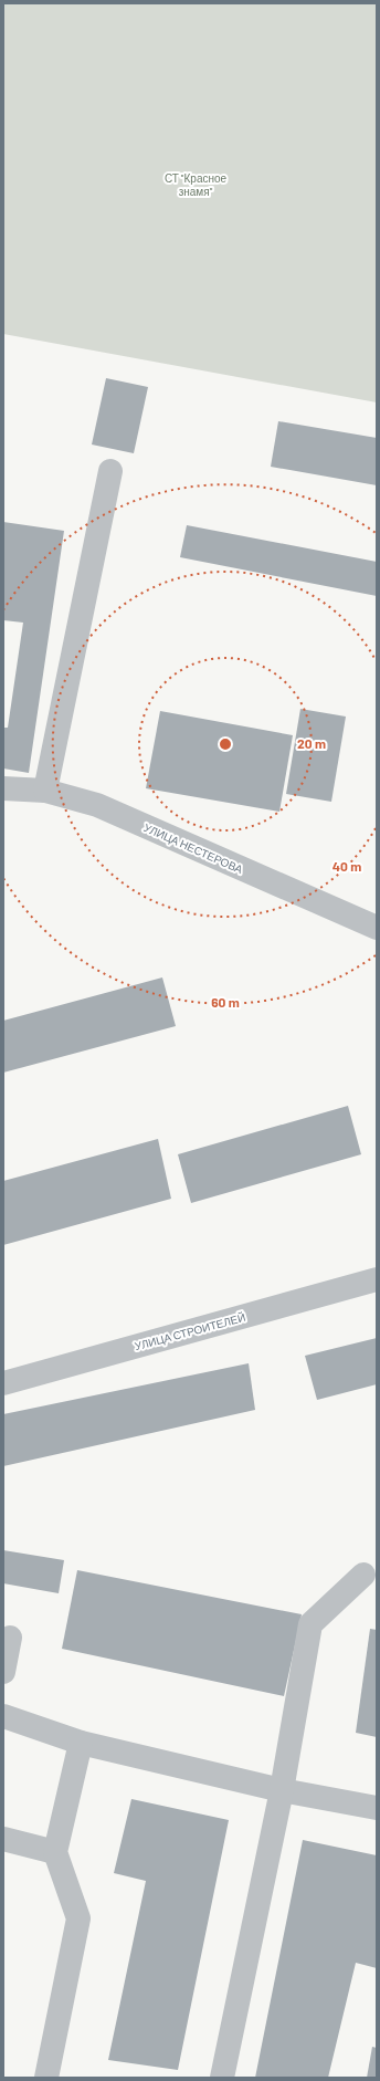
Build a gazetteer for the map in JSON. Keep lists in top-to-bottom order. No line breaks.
{"streets":{"street":["УЛИЦА НЕСТЕРОВА","УЛИЦА СТРОИТЕЛЕЙ"]},"parks":["СТ \"Красное знамя\""],"rings":["20 m","40 m","60 m"]}
